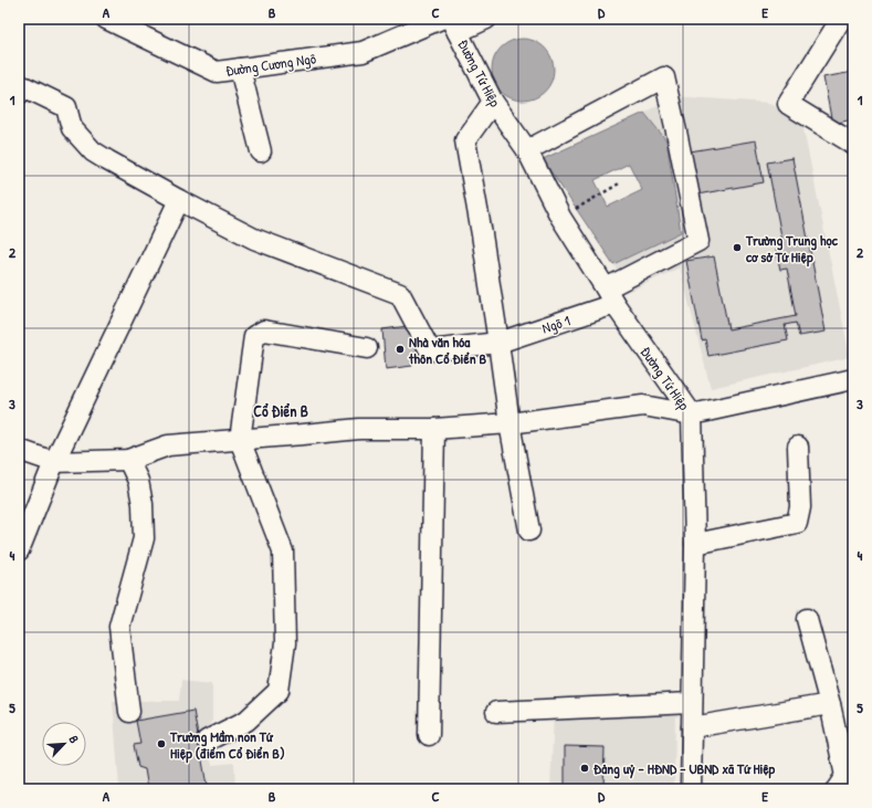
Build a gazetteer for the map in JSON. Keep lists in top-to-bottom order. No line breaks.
{"streets":{"street":["Đường Cương Ngô","Đường Tứ Hiệp","Ngõ 1"]},"crossings":[["Đường Tứ Hiệp","Ngõ 1"]],"districts":["Cổ Điển B"],"places":["Trường Trung học cơ sở Tứ Hiệp","Nhà văn hóa thôn Cổ Điển B","Trường Mầm non Tứ Hiệp (điểm Cổ Điển B)","Đảng uỷ - HĐND - UBND xã Tứ Hiệp"],"north":"top right","grid":{"columns":["A","B","C","D","E"],"rows":["1","2","3","4","5"]}}
